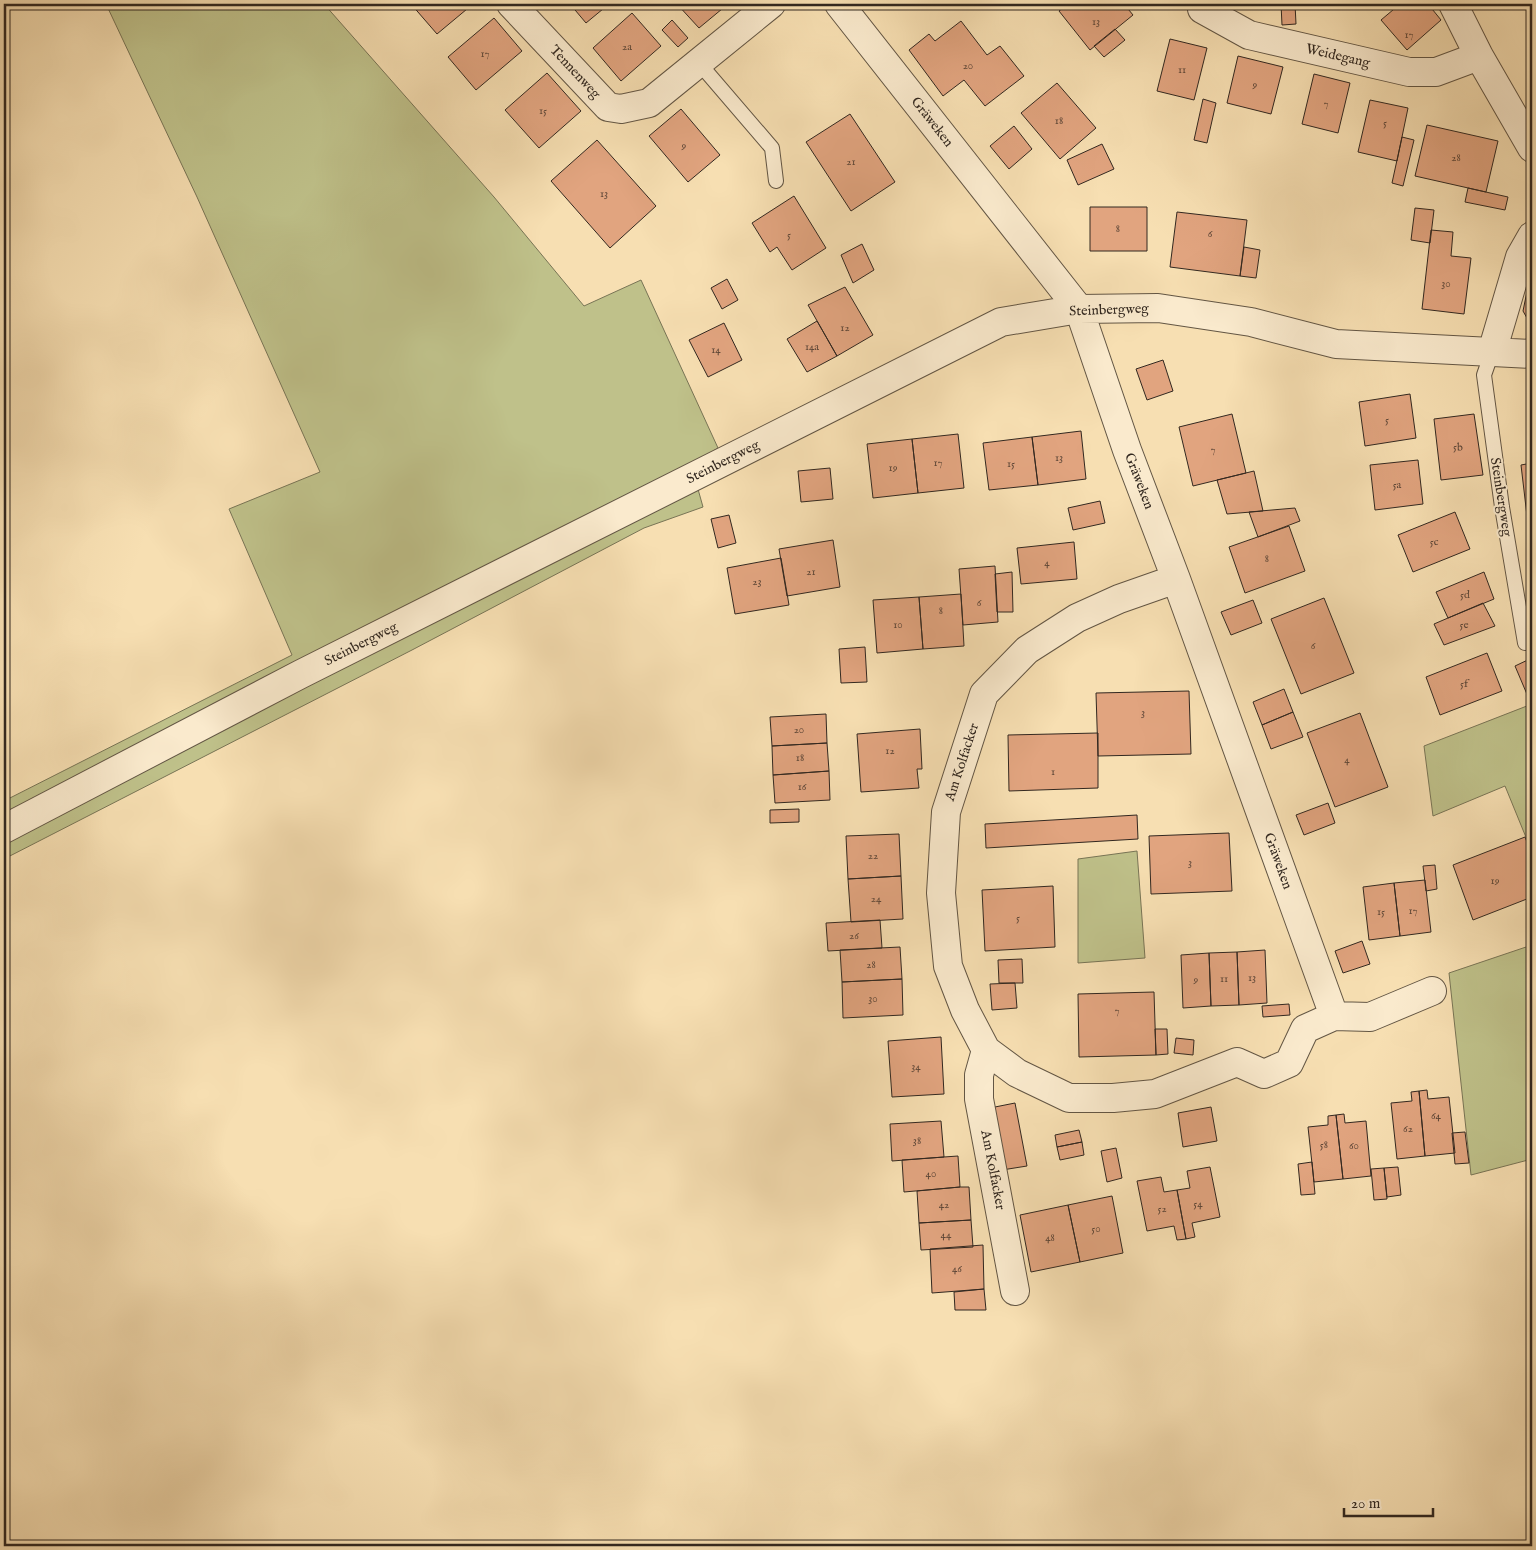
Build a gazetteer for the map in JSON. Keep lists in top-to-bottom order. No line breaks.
{"streets":{"street":["Weidegang","Tennenweg","Gräweken","Steinbergweg","Am Kolfacker"]},"crossings":[["Gräweken","Steinbergweg"],["Gräweken","Am Kolfacker"]],"house_numbers":["13","17","2a","17","20","11","9","7","15","18","5","9","28","21","13","8","6","5","30","12","14a","14","5","5b","7","13","17","15","19","5a","5c","8","4","21","23","5d","6","8","10","5e","6","5f","3","20","12","18","4","1","16","22","3","19","24","17","15","5","26","28","13","11","9","30","7","34","64","62","38","58","60","40","54","42","52","50","44","48","46"],"scale_bar":"20 m"}
